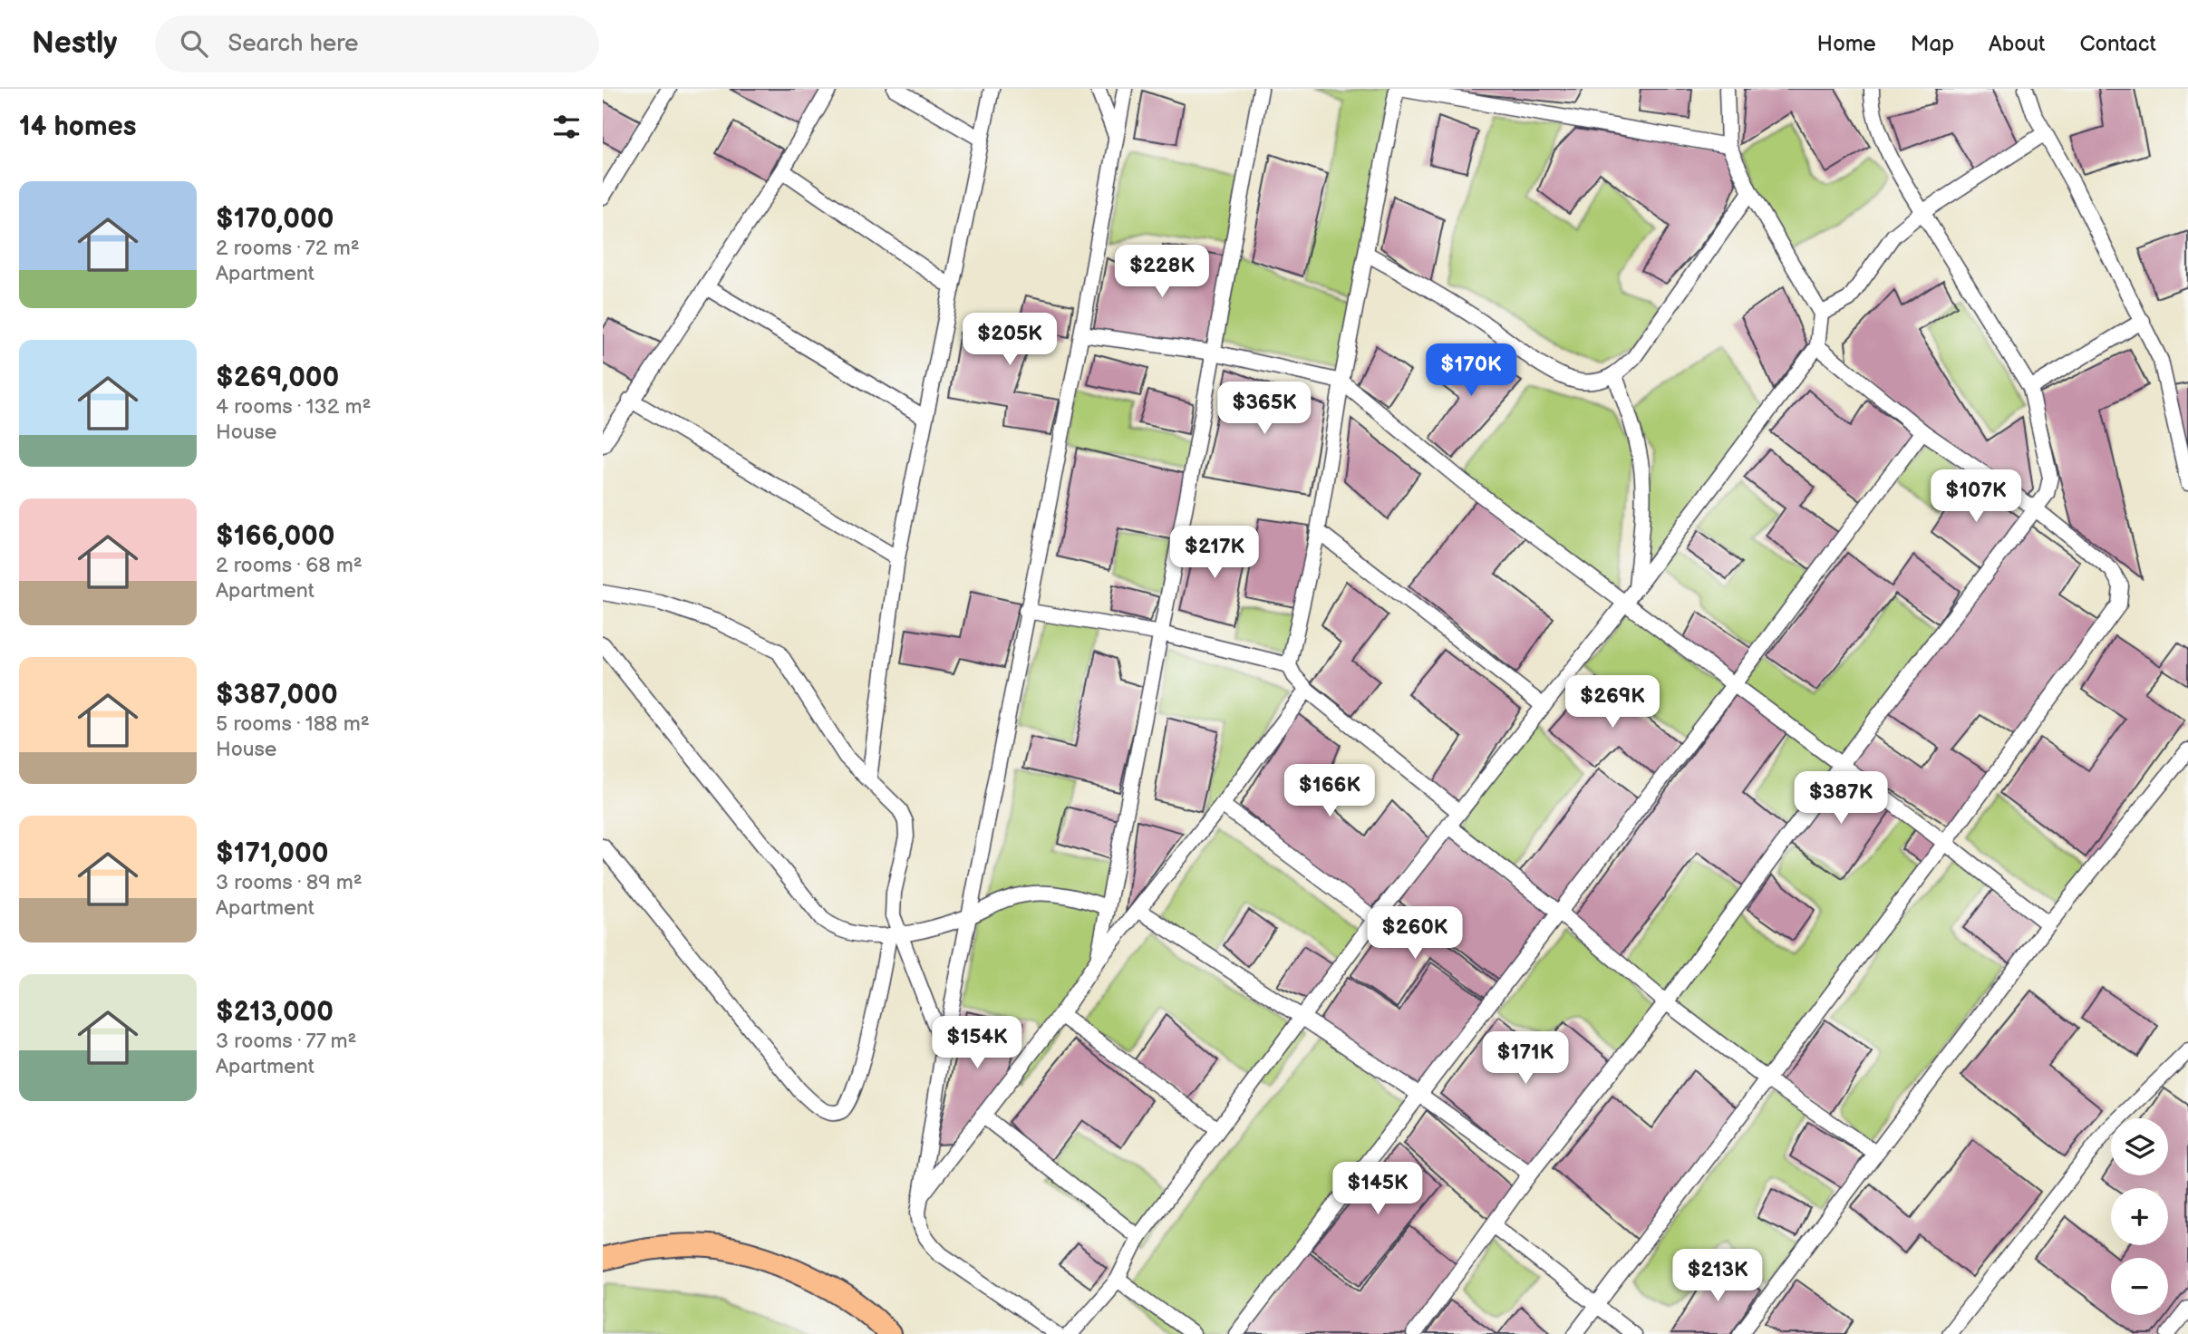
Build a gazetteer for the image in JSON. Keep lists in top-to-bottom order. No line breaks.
{"page":{"header":"Nestly","search":"Search here","nav":["Home","Map","About","Contact"],"heading":"14 homes","list":[{"name":"$170,000","note":"2 rooms · 72 m² · Apartment"},{"name":"$269,000","note":"4 rooms · 132 m² · House"},{"name":"$166,000","note":"2 rooms · 68 m² · Apartment"},{"name":"$387,000","note":"5 rooms · 188 m² · House"},{"name":"$171,000","note":"3 rooms · 89 m² · Apartment"},{"name":"$213,000","note":"3 rooms · 77 m² · Apartment"}],"price":["$228K","$205K","$170K","$365K","$107K","$217K","$269K","$166K","$387K","$260K","$154K","$171K","$145K","$213K"],"map_buttons":["+","−"]}}
